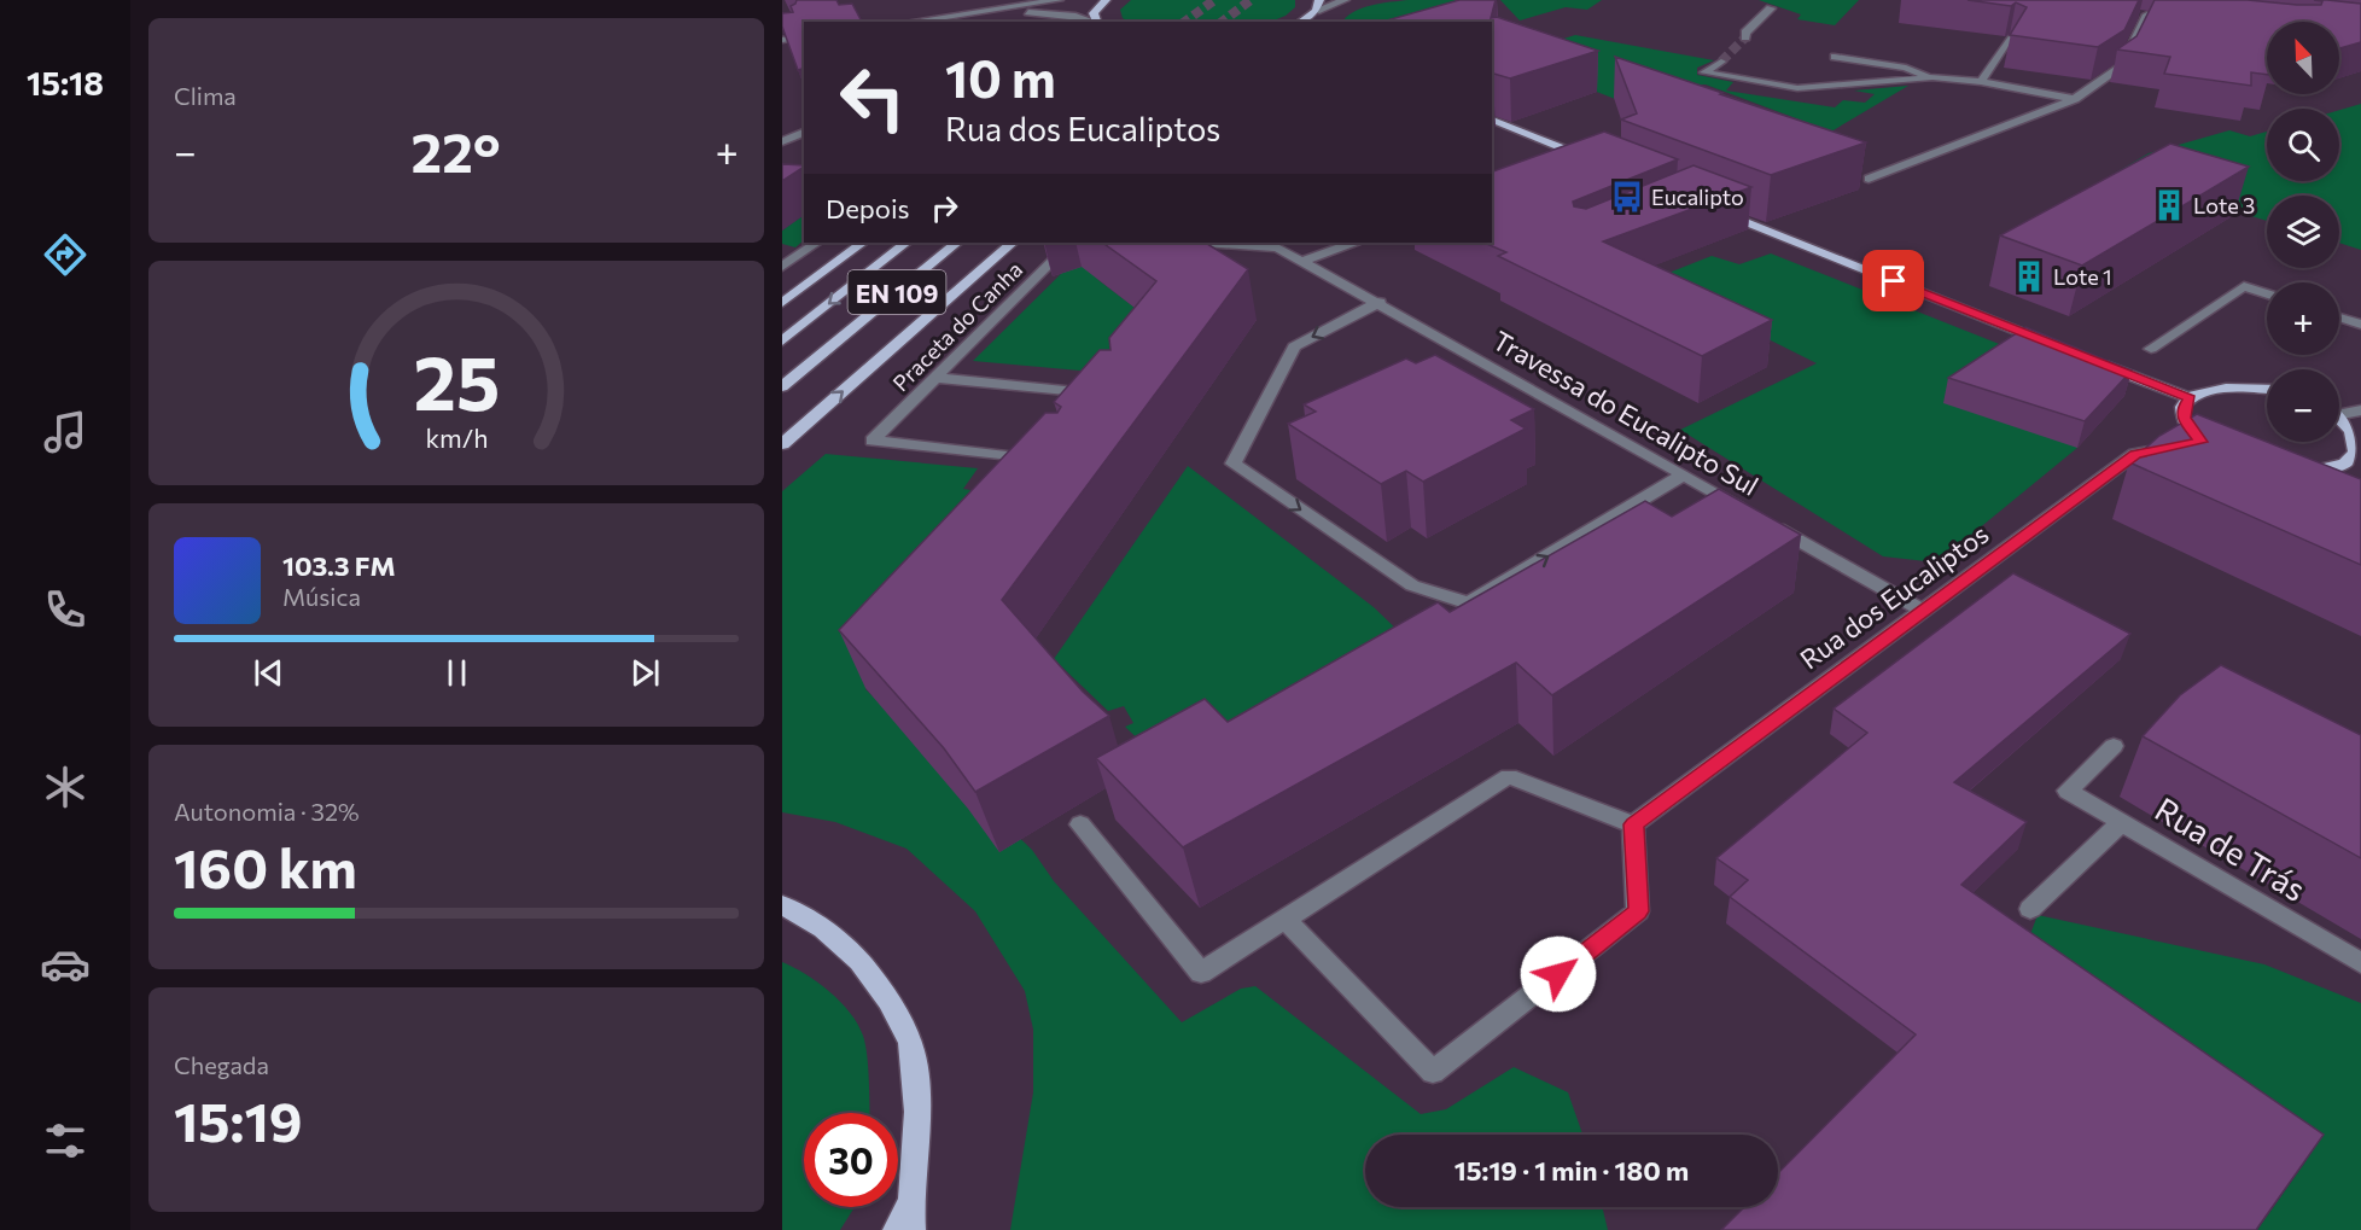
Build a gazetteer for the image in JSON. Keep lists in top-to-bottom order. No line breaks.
{"streets":{"main road":["EN 109"],"street":["Praceta do Canha","Travessa do Eucalipto Sul","Rua dos Eucaliptos","Rua de Trás"]},"crossings":[["Travessa do Eucalipto Sul","Rua dos Eucaliptos"]],"places":{"bus stop":["Eucalipto"],"building":["Lote 3","Lote 1"]},"north":"top left","page":{"tabs":"15:18","tile":["Clima",["Autonomia · 32%","160 km"],["Chegada","15:19"]],"map_buttons":["+","−"],"turn":["10 m","Rua dos Eucaliptos"],"heat":["−","22°","+"],"then":"Depois","song":["103.3 FM","Música"],"limit":"30","trip":"15:19 · 1 min · 180 m","gauge":["25","km/h"]}}
